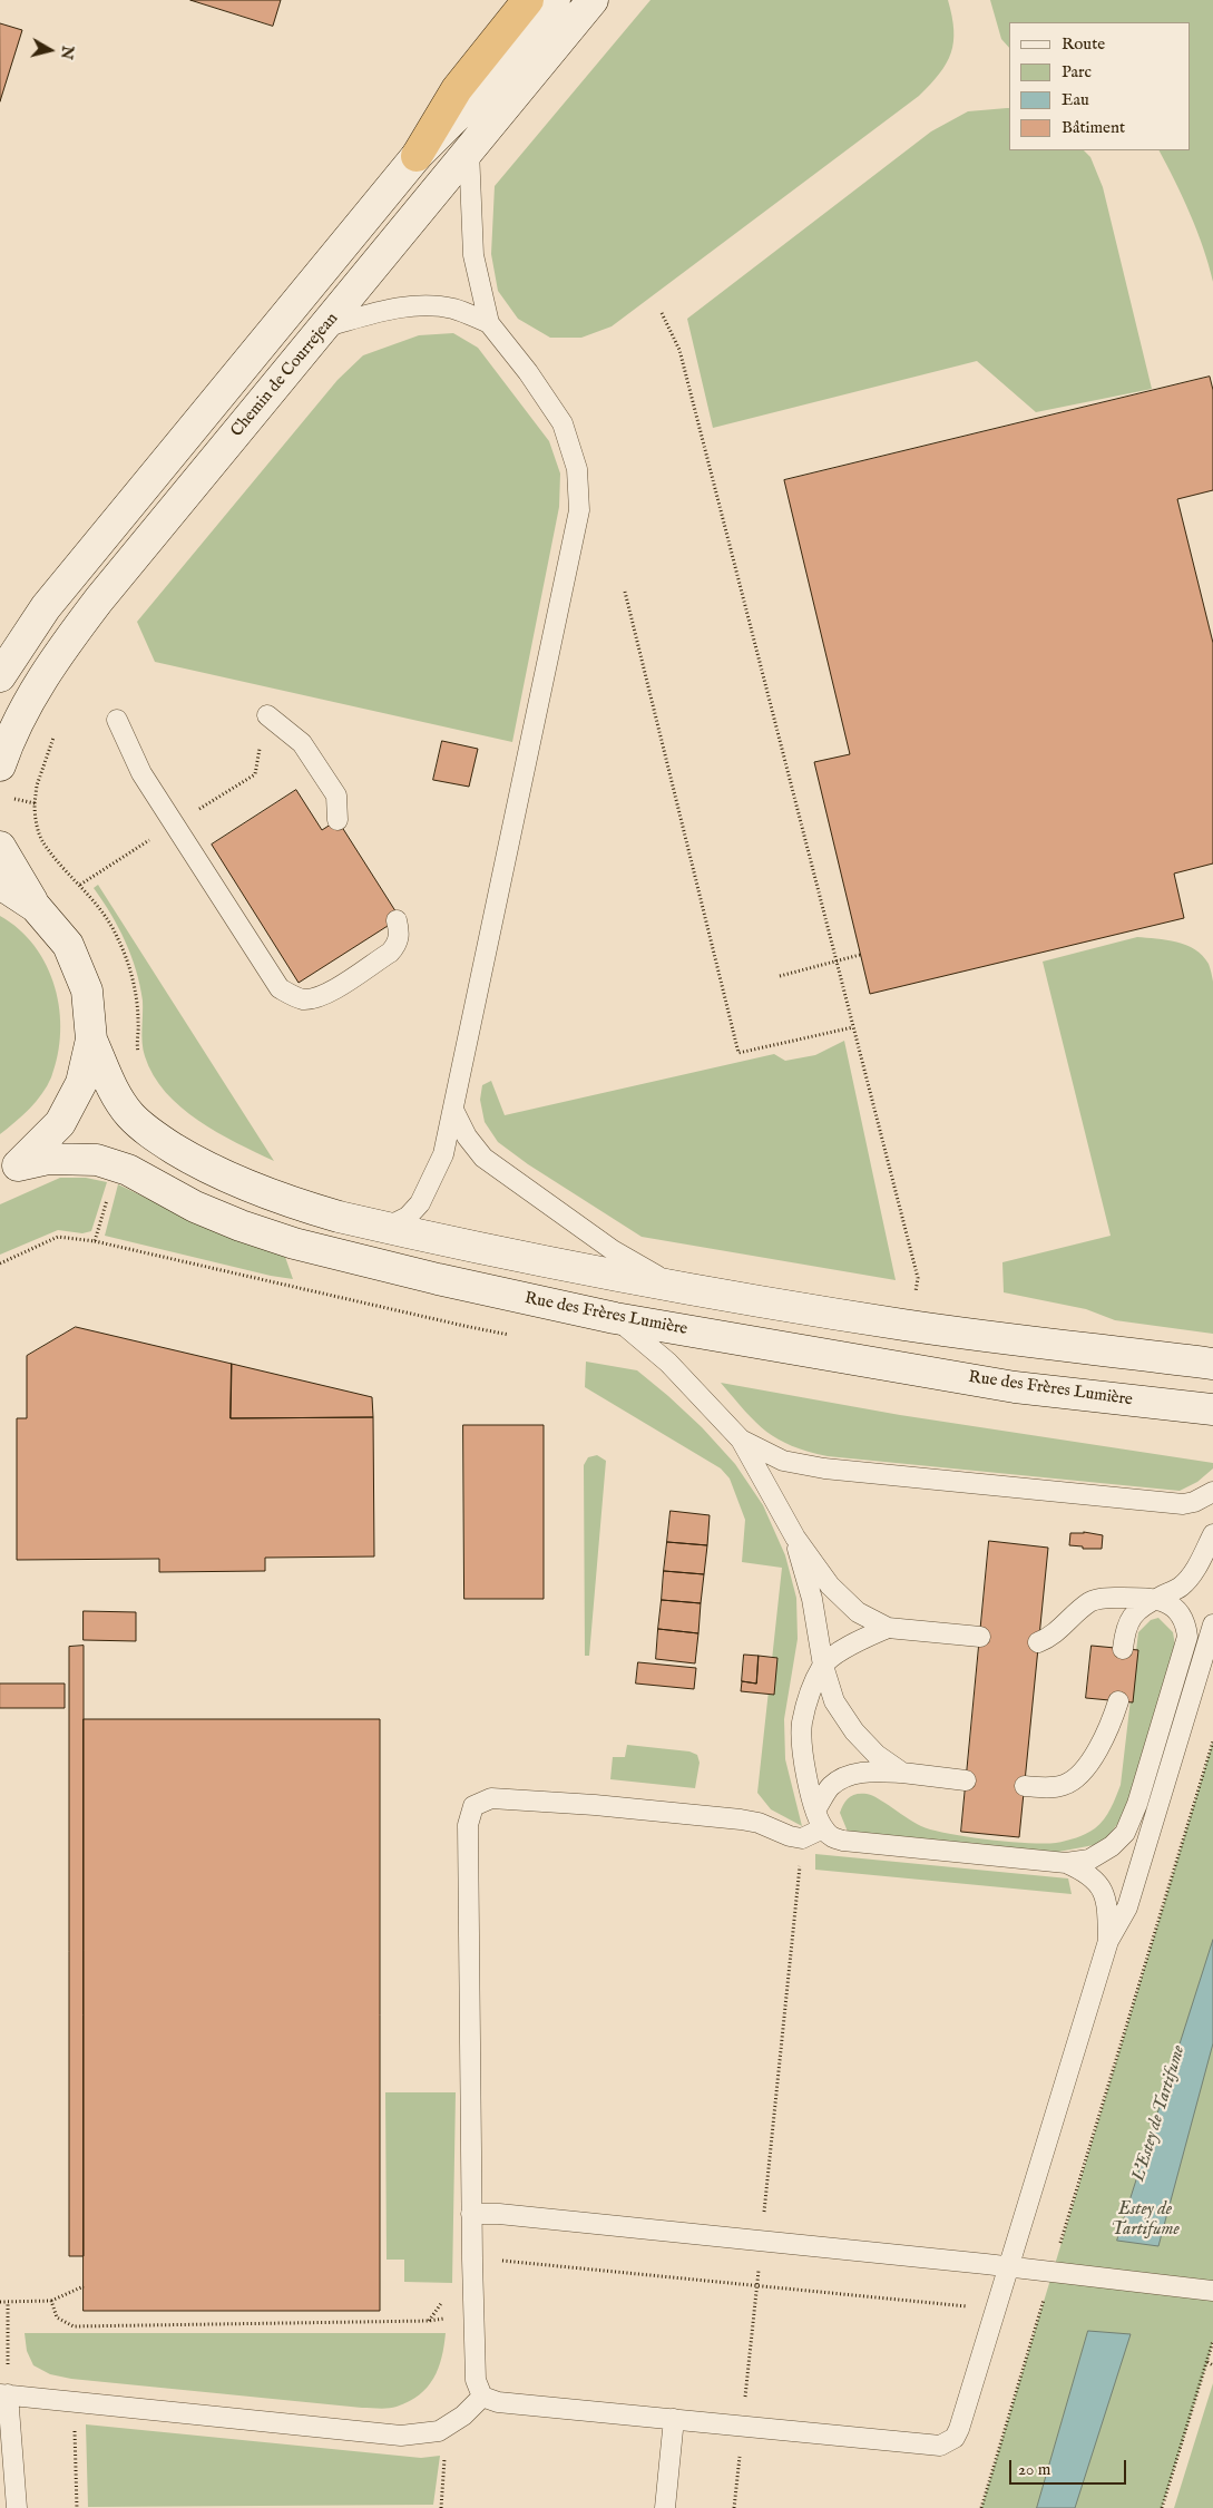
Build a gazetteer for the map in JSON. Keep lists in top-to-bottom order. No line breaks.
{"streets":{"main road":["Chemin de Courrejean","Rue des Frères Lumière"]},"water":["L'Estey de Tartifume","Estey de Tartifume"],"legend":["Route","Parc","Eau","Bâtiment"],"scale_bar":"20 m","north":"right"}
